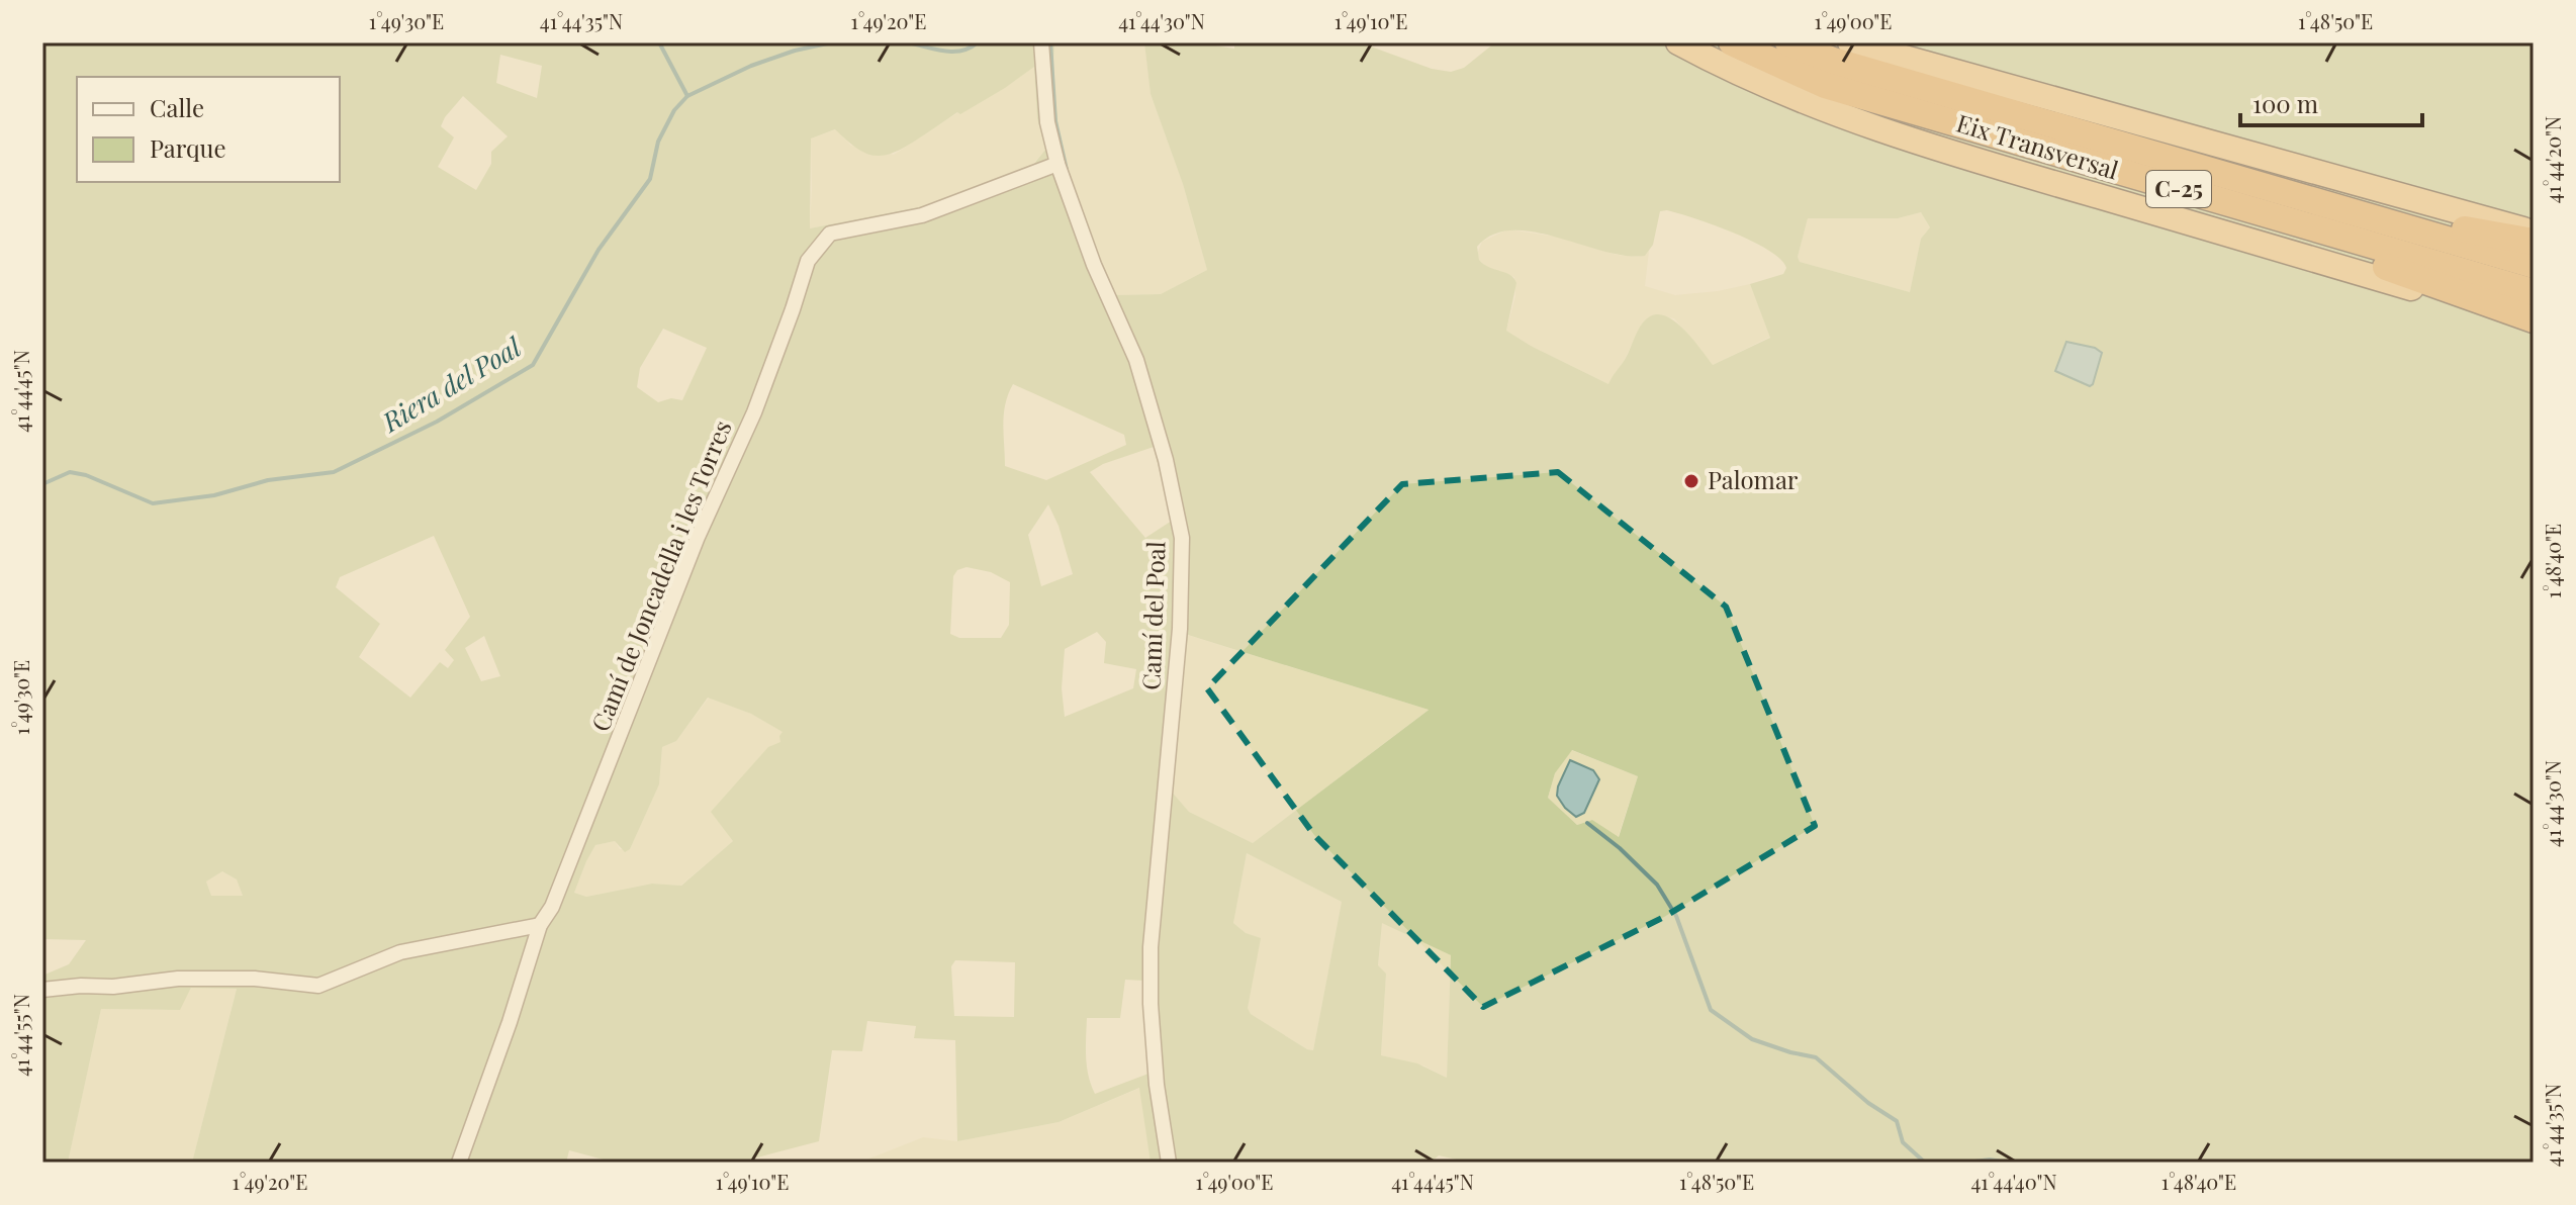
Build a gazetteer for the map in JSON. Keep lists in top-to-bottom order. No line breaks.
{"streets":{"highway":["Eix Transversal","C-25"],"street":["Camí de Joncadella i les Torres","Camí del Poal"]},"crossings":[["Camí de Joncadella i les Torres","Camí del Poal"]],"water":["Riera del Poal"],"places":["Palomar"],"legend":["Calle","Parque"],"scale_bar":"100 m","coordinates":["1°49'30\"E","41°44'35\"N","1°49'20\"E","41°44'30\"N","1°49'10\"E","1°49'00\"E","1°48'50\"E","41°44'20\"N","41°44'45\"N","1°48'40\"E","41°44'55\"N","41°44'40\"N"]}
